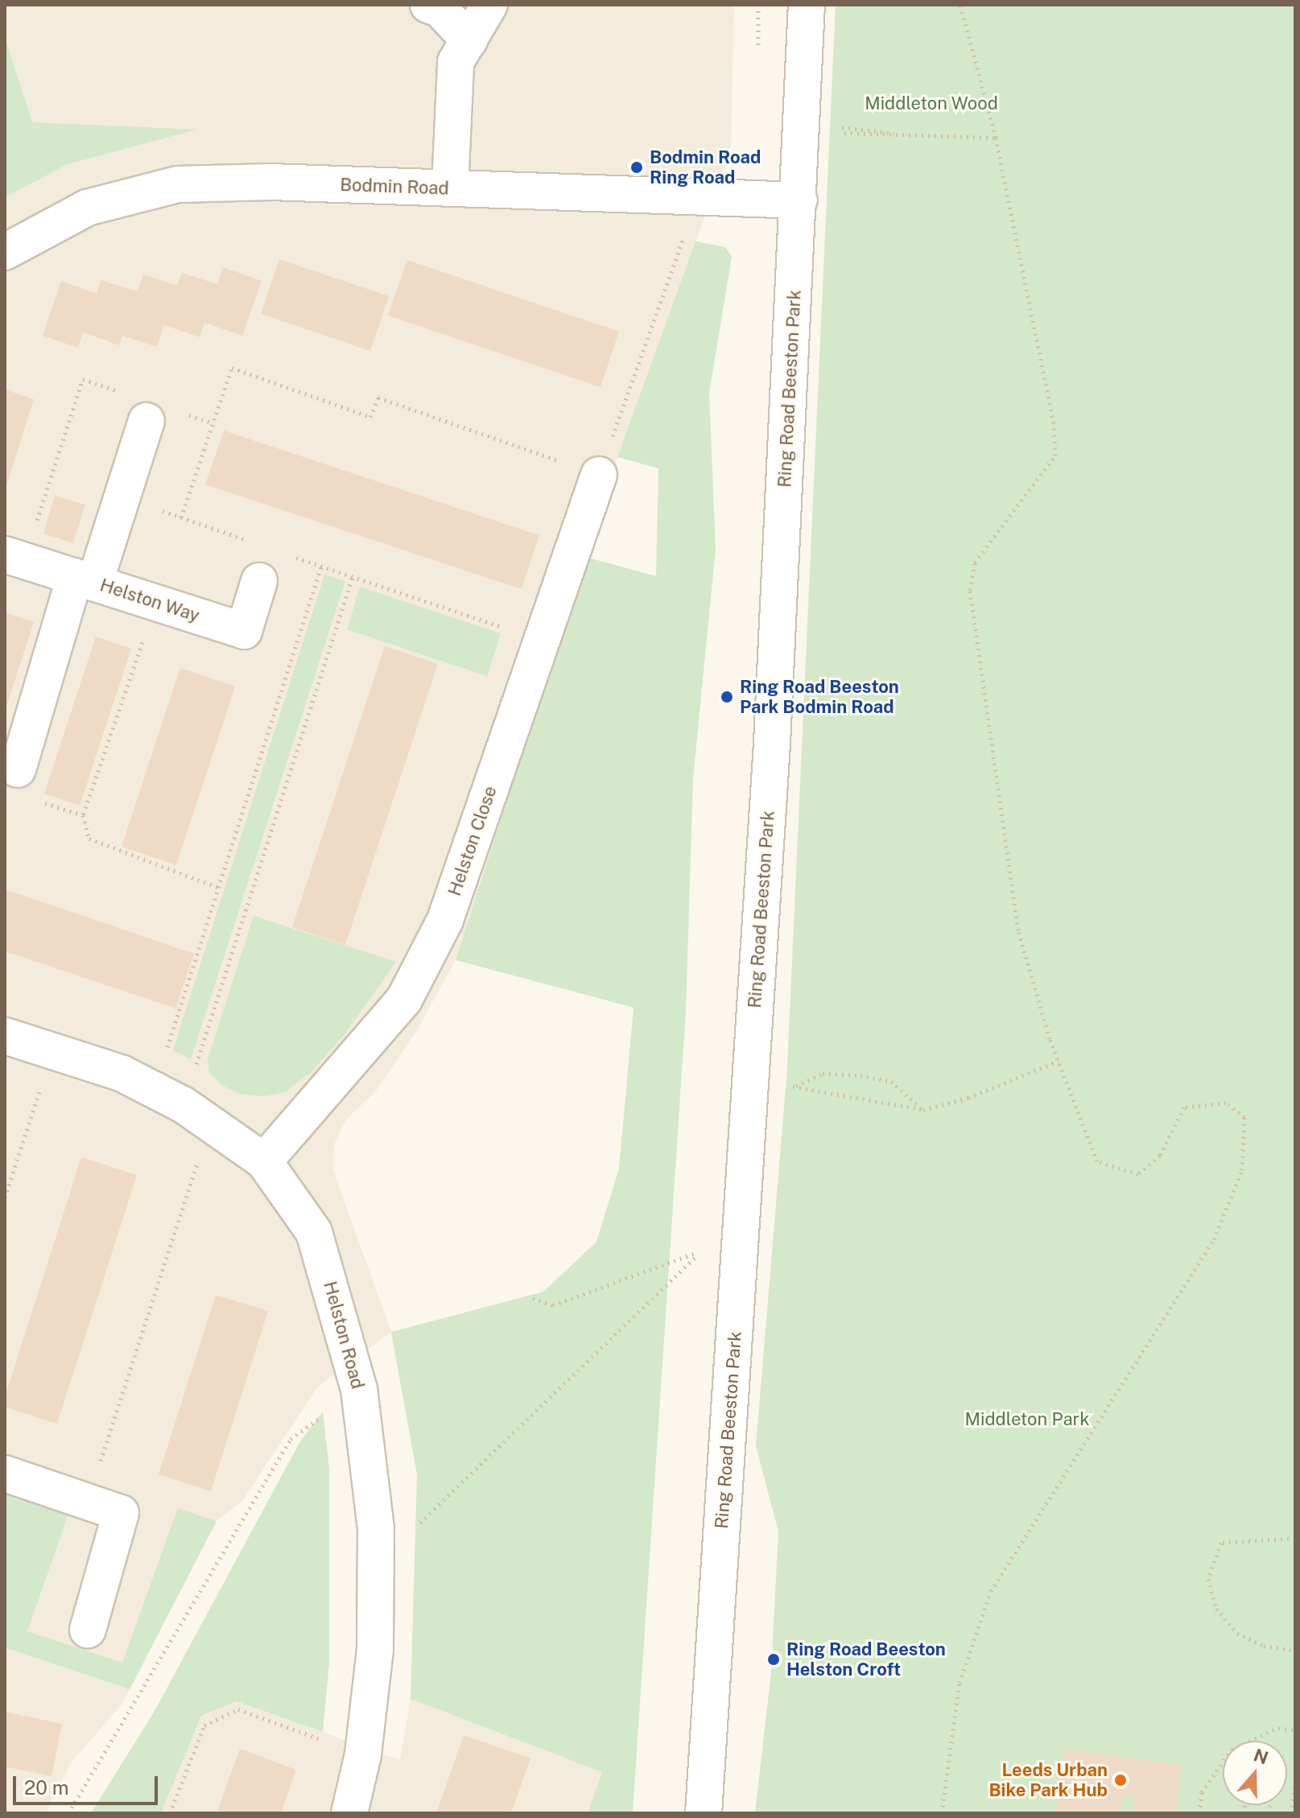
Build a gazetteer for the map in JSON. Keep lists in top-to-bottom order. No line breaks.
{"streets":{"street":["Bodmin Road","Ring Road Beeston Park","Helston Way","Helston Close","Helston Road"]},"crossings":[["Bodmin Road","Ring Road Beeston Park"],["Helston Close","Helston Road"]],"parks":["Middleton Wood","Middleton Park"],"places":["Bodmin Road Ring Road","Ring Road Beeston Park Bodmin Road","Ring Road Beeston Helston Croft","Leeds Urban Bike Park Hub"],"scale_bar":"20 m","north":"top"}
